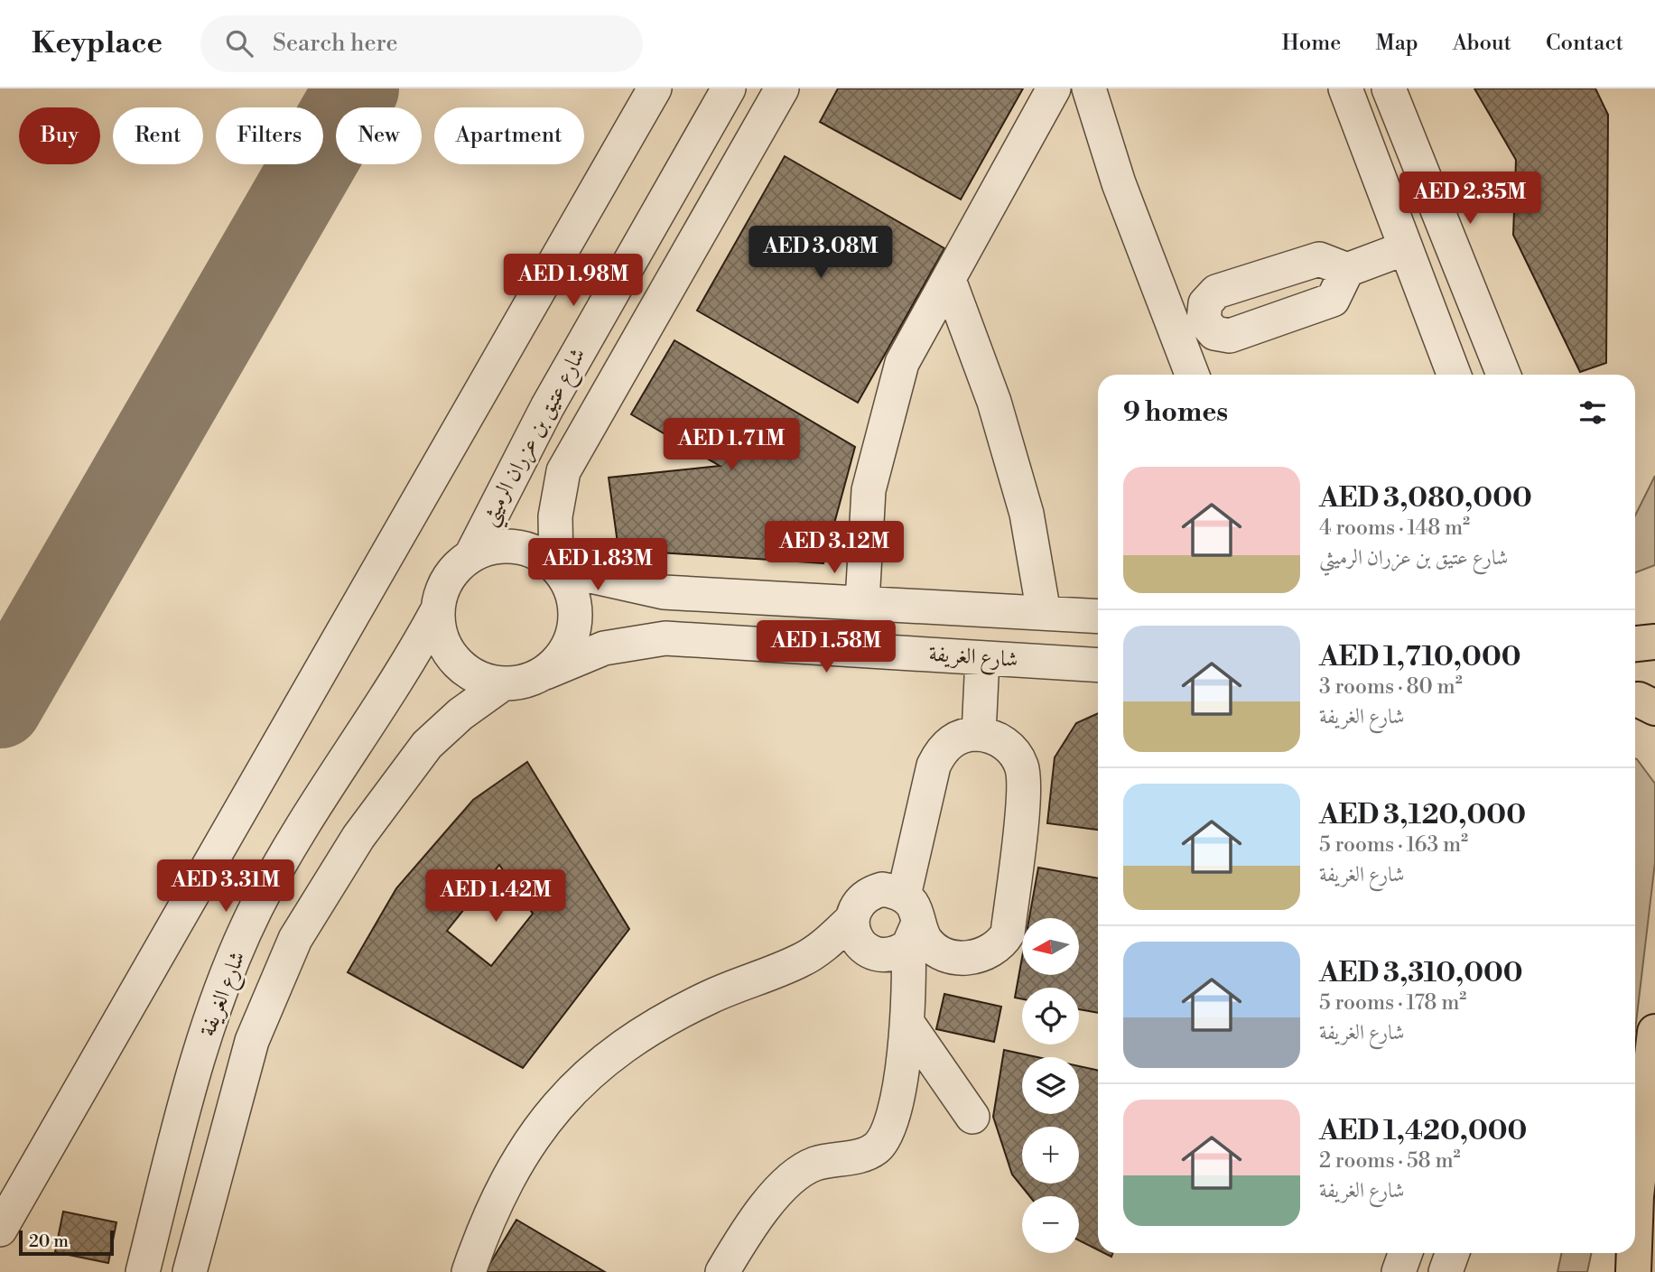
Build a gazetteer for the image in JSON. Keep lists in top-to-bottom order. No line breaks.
{"streets":{"street":["شارع عتيق بن عزران الرميثي","شارع الغريفة"]},"crossings":[["شارع عتيق بن عزران الرميثي","شارع الغريفة"]],"scale_bar":"20 m","north":"left","page":{"header":"Keyplace","search":"Search here","nav":["Home","Map","About","Contact"],"chip":["Buy","Rent","Filters","New","Apartment"],"price":["AED 2.35M","AED 3.08M","AED 1.98M","AED 1.71M","AED 3.12M","AED 1.83M","AED 1.58M","AED 3.31M","AED 1.42M"],"heading":"9 homes","list":[{"name":"AED 3,080,000","note":"4 rooms · 148 m² · شارع عتيق بن عزران الرميثي"},{"name":"AED 1,710,000","note":"3 rooms · 80 m² · شارع الغريفة"},{"name":"AED 3,120,000","note":"5 rooms · 163 m² · شارع الغريفة"},{"name":"AED 3,310,000","note":"5 rooms · 178 m² · شارع الغريفة"},{"name":"AED 1,420,000","note":"2 rooms · 58 m² · شارع الغريفة"}],"map_buttons":["+","−"],"scale":"20 m"}}
